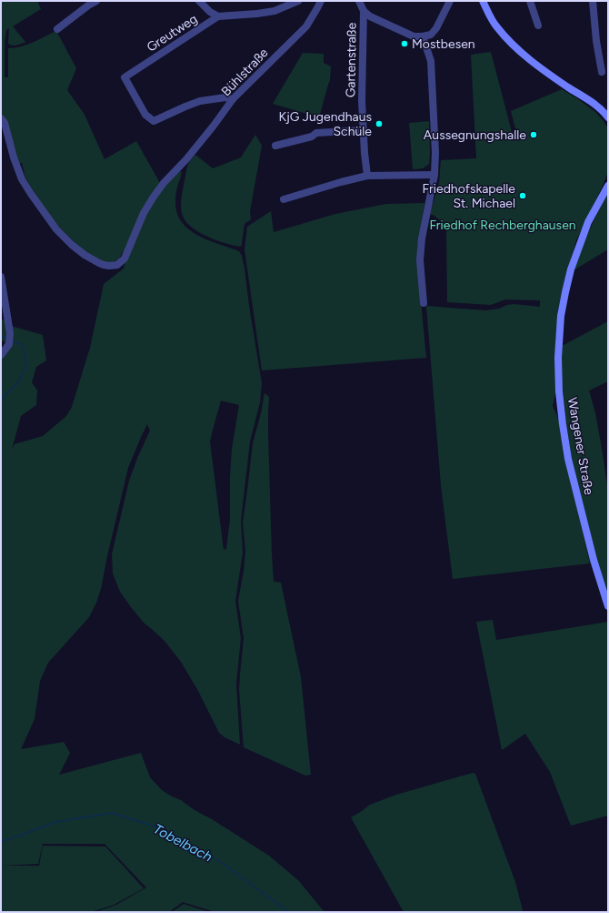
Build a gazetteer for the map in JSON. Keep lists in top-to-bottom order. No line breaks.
{"streets":{"street":["Greutweg","Gartenstraße","Bühlstraße","Wangener Straße"]},"crossings":[["Greutweg","Bühlstraße"]],"water":["Tobelbach"],"parks":["Friedhof Rechberghausen"],"places":["Mostbesen","KjG Jugendhaus Schüle","Aussegnungshalle","Friedhofskapelle St. Michael"]}
